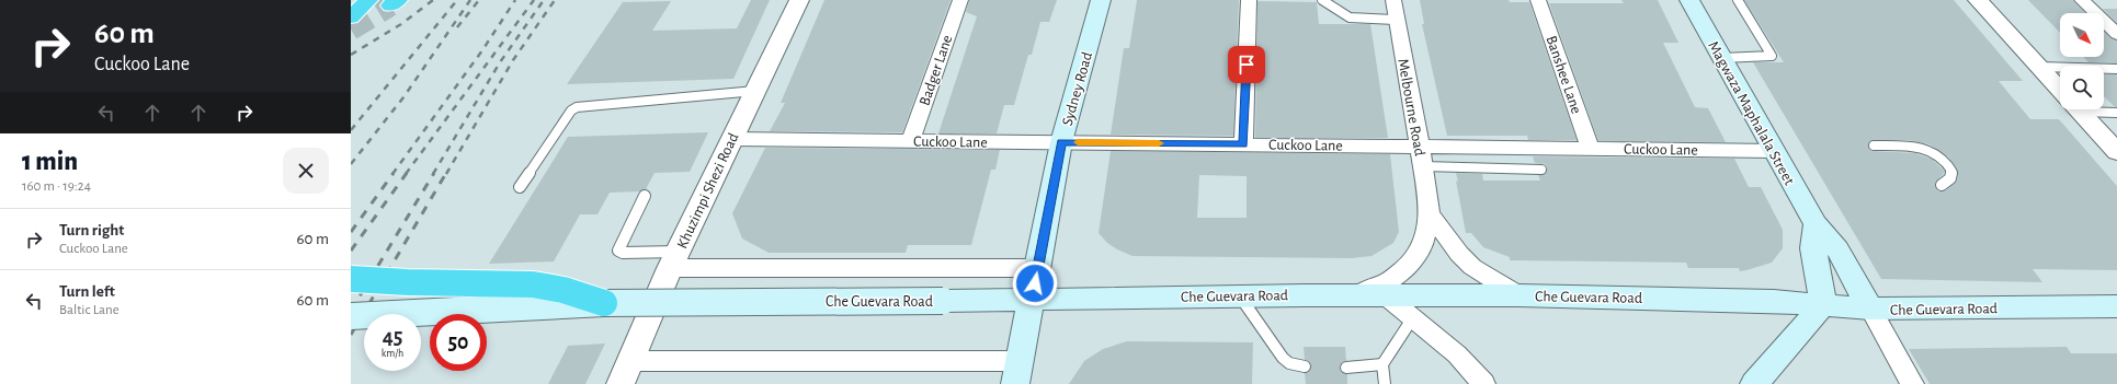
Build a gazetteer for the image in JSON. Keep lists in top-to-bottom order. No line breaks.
{"streets":{"main road":["Sydney Road","Magwaza Maphalala Street","Che Guevara Road"],"street":["Badger Lane","Banshee Lane","Melbourne Road","Cuckoo Lane","Khuzimpi Shezi Road"]},"crossings":[["Badger Lane","Cuckoo Lane"],["Banshee Lane","Cuckoo Lane"],["Sydney Road","Cuckoo Lane"],["Sydney Road","Che Guevara Road"],["Melbourne Road","Cuckoo Lane"],["Melbourne Road","Che Guevara Road"],["Magwaza Maphalala Street","Cuckoo Lane"],["Magwaza Maphalala Street","Che Guevara Road"],["Cuckoo Lane","Khuzimpi Shezi Road"]],"north":"bottom right","page":{"turn":["60 m","Cuckoo Lane"],"heading":["1 min","160 m · 19:24"],"list":[{"name":"Turn right","note":"Cuckoo Lane","value":"60 m"},{"name":"Turn left","note":"Baltic Lane","value":"60 m"}],"speed":"45 km/h","limit":"50"}}
